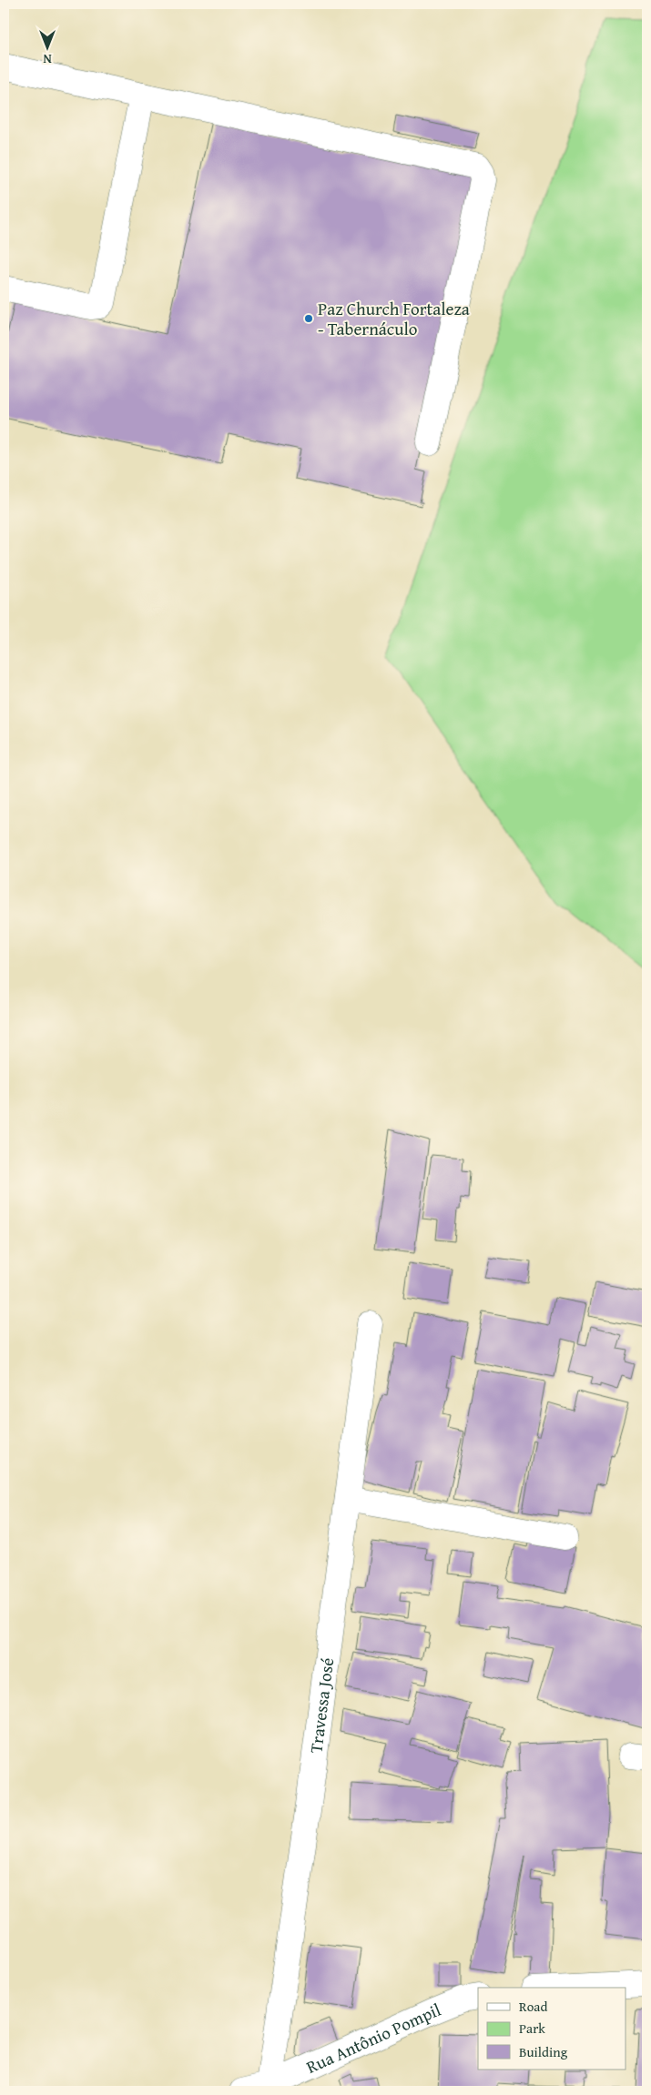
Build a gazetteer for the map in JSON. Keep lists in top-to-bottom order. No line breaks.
{"streets":{"street":["Travessa José","Rua Antônio Pompil"]},"crossings":[["Travessa José","Rua Antônio Pompil"]],"places":["Paz Church Fortaleza - Tabernáculo"],"legend":["Road","Park","Building"],"north":"bottom"}
